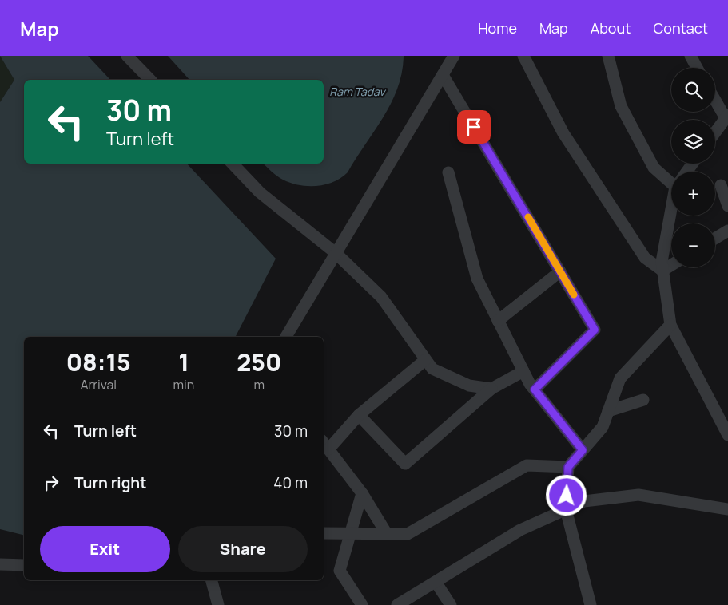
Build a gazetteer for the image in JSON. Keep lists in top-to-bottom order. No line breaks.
{"water":["Ram Tadav"],"page":{"header":"Map","nav":["Home","Map","About","Contact"],"map_buttons":["+","−"],"turn":["30 m","Turn left"],"eta":["08:15","Arrival","1","min","250","m"],"list":[{"name":"Turn left","value":"30 m"},{"name":"Turn right","value":"40 m"}],"buttons":["Exit","Share"]}}
